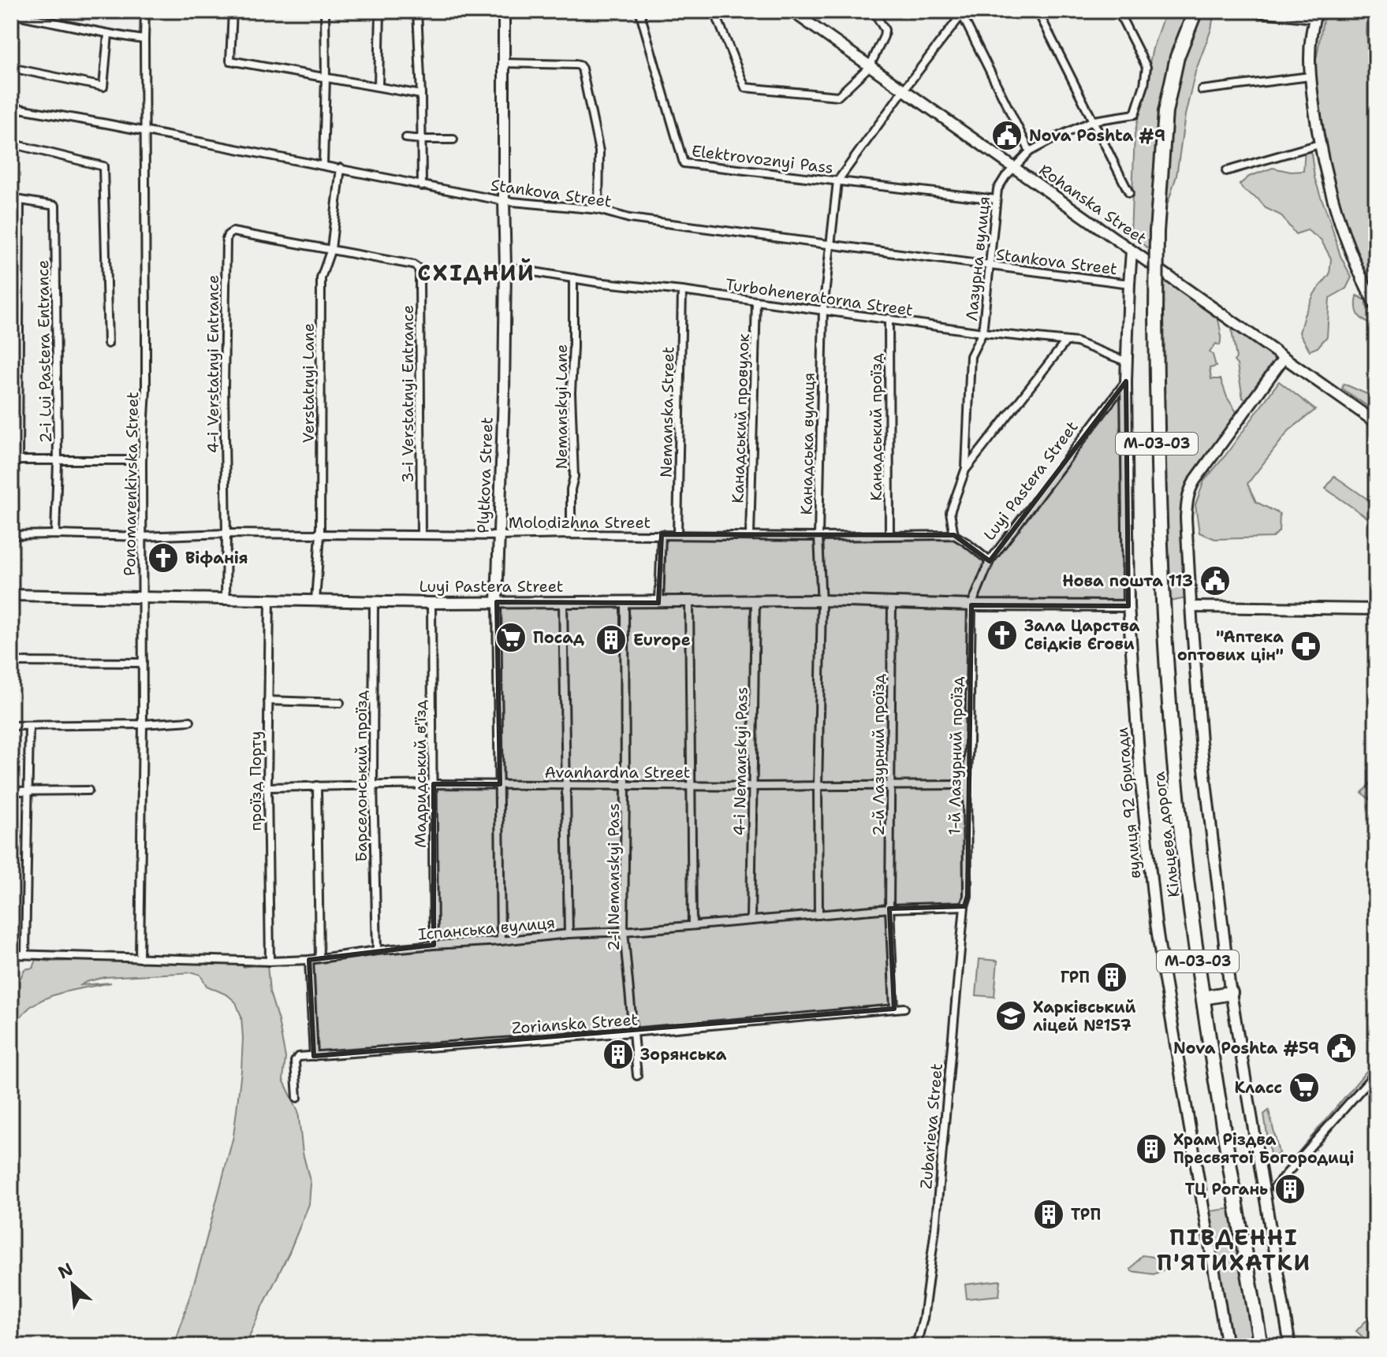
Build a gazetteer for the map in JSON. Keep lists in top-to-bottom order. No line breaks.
{"streets":{"highway":["М-03-03","Кільцева дорога"],"street":["Elektrovoznyi Pass","Stankova Street","Rohanska Street","Лазурна вулиця","Turboheneratorna Street","2-i Lui Pastera Entrance","4-i Verstatnyi Entrance","Verstatnyi Lane","3-i Verstatnyi Entrance","Nemanskyi Lane","Nemanska Street","Канадський провулок","Канадський проїзд","Канадська вулиця","Plytkova Street","Luyi Pastera Street","Ponomarenkivska Street","Molodizhna Street","2-й Лазурний проїзд","1-й Лазурний проїзд","4-i Nemanskyi Pass","Avanhardna Street","Мадридський в'їзд","Барселонський проїзд","проїзд Порту","вулиця 92 бригади","2-i Nemanskyi Pass","Іспанська вулиця","Zorianska Street","Zubarieva Street"]},"crossings":[["Elektrovoznyi Pass","Лазурна вулиця"],["Elektrovoznyi Pass","Канадська вулиця"],["Stankova Street","Лазурна вулиця"],["Stankova Street","Verstatnyi Lane"],["Stankova Street","Канадська вулиця"],["Stankova Street","Plytkova Street"],["Stankova Street","Ponomarenkivska Street"],["Stankova Street","вулиця 92 бригади"],["Rohanska Street","Лазурна вулиця"],["Rohanska Street","Канадська вулиця"],["Rohanska Street","вулиця 92 бригади"],["Лазурна вулиця","Turboheneratorna Street"],["Лазурна вулиця","Molodizhna Street"],["Turboheneratorna Street","Nemanskyi Lane"],["Turboheneratorna Street","Nemanska Street"],["Turboheneratorna Street","Канадський провулок"],["Turboheneratorna Street","Канадський проїзд"],["Turboheneratorna Street","Канадська вулиця"],["Turboheneratorna Street","Plytkova Street"],["Turboheneratorna Street","вулиця 92 бригади"],["2-i Lui Pastera Entrance","Molodizhna Street"],["4-i Verstatnyi Entrance","Verstatnyi Lane"],["4-i Verstatnyi Entrance","3-i Verstatnyi Entrance"],["4-i Verstatnyi Entrance","Luyi Pastera Street"],["4-i Verstatnyi Entrance","Molodizhna Street"],["Verstatnyi Lane","3-i Verstatnyi Entrance"],["Verstatnyi Lane","Luyi Pastera Street"],["Verstatnyi Lane","Molodizhna Street"],["3-i Verstatnyi Entrance","Molodizhna Street"],["Nemanskyi Lane","Molodizhna Street"],["Nemanska Street","Molodizhna Street"],["Канадський провулок","Molodizhna Street"],["Канадський проїзд","Molodizhna Street"],["Канадська вулиця","Luyi Pastera Street"],["Канадська вулиця","Molodizhna Street"],["Канадська вулиця","Avanhardna Street"],["Канадська вулиця","Іспанська вулиця"],["Plytkova Street","Luyi Pastera Street"],["Plytkova Street","Molodizhna Street"],["Plytkova Street","Avanhardna Street"],["Plytkova Street","Іспанська вулиця"],["Luyi Pastera Street","Ponomarenkivska Street"],["Luyi Pastera Street","2-й Лазурний проїзд"],["Luyi Pastera Street","1-й Лазурний проїзд"],["Luyi Pastera Street","4-i Nemanskyi Pass"],["Luyi Pastera Street","Мадридський в'їзд"],["Luyi Pastera Street","Барселонський проїзд"],["Luyi Pastera Street","проїзд Порту"],["Luyi Pastera Street","вулиця 92 бригади"],["Luyi Pastera Street","2-i Nemanskyi Pass"],["Ponomarenkivska Street","Molodizhna Street"],["Ponomarenkivska Street","Іспанська вулиця"],["2-й Лазурний проїзд","Avanhardna Street"],["2-й Лазурний проїзд","Іспанська вулиця"],["1-й Лазурний проїзд","Avanhardna Street"],["1-й Лазурний проїзд","Іспанська вулиця"],["1-й Лазурний проїзд","Zubarieva Street"],["4-i Nemanskyi Pass","Avanhardna Street"],["4-i Nemanskyi Pass","Іспанська вулиця"],["Avanhardna Street","Мадридський в'їзд"],["Avanhardna Street","Барселонський проїзд"],["Avanhardna Street","проїзд Порту"],["Avanhardna Street","2-i Nemanskyi Pass"],["Мадридський в'їзд","Іспанська вулиця"],["Барселонський проїзд","Іспанська вулиця"],["проїзд Порту","Іспанська вулиця"],["2-i Nemanskyi Pass","Іспанська вулиця"],["2-i Nemanskyi Pass","Zorianska Street"],["Іспанська вулиця","Zubarieva Street"]],"districts":["СХІДНИЙ","ПІВДЕННІ П'ЯТИХАТКИ"],"places":{"public building":["Nova Poshta #9","Нова пошта 113","Nova Poshta #59"],"church":["Віфанія","Зала Царства Свідків Єгови"],"supermarket":["Посад","Класс"],"building":["Europe","ГРП","Зорянська","Храм Різдва Пресвятої Богородиці","ТЦ Рогань","ТРП"],"pharmacy":["\"Аптека оптових цін\""],"school or university":["Харківський ліцей №157"]},"north":"top left"}
